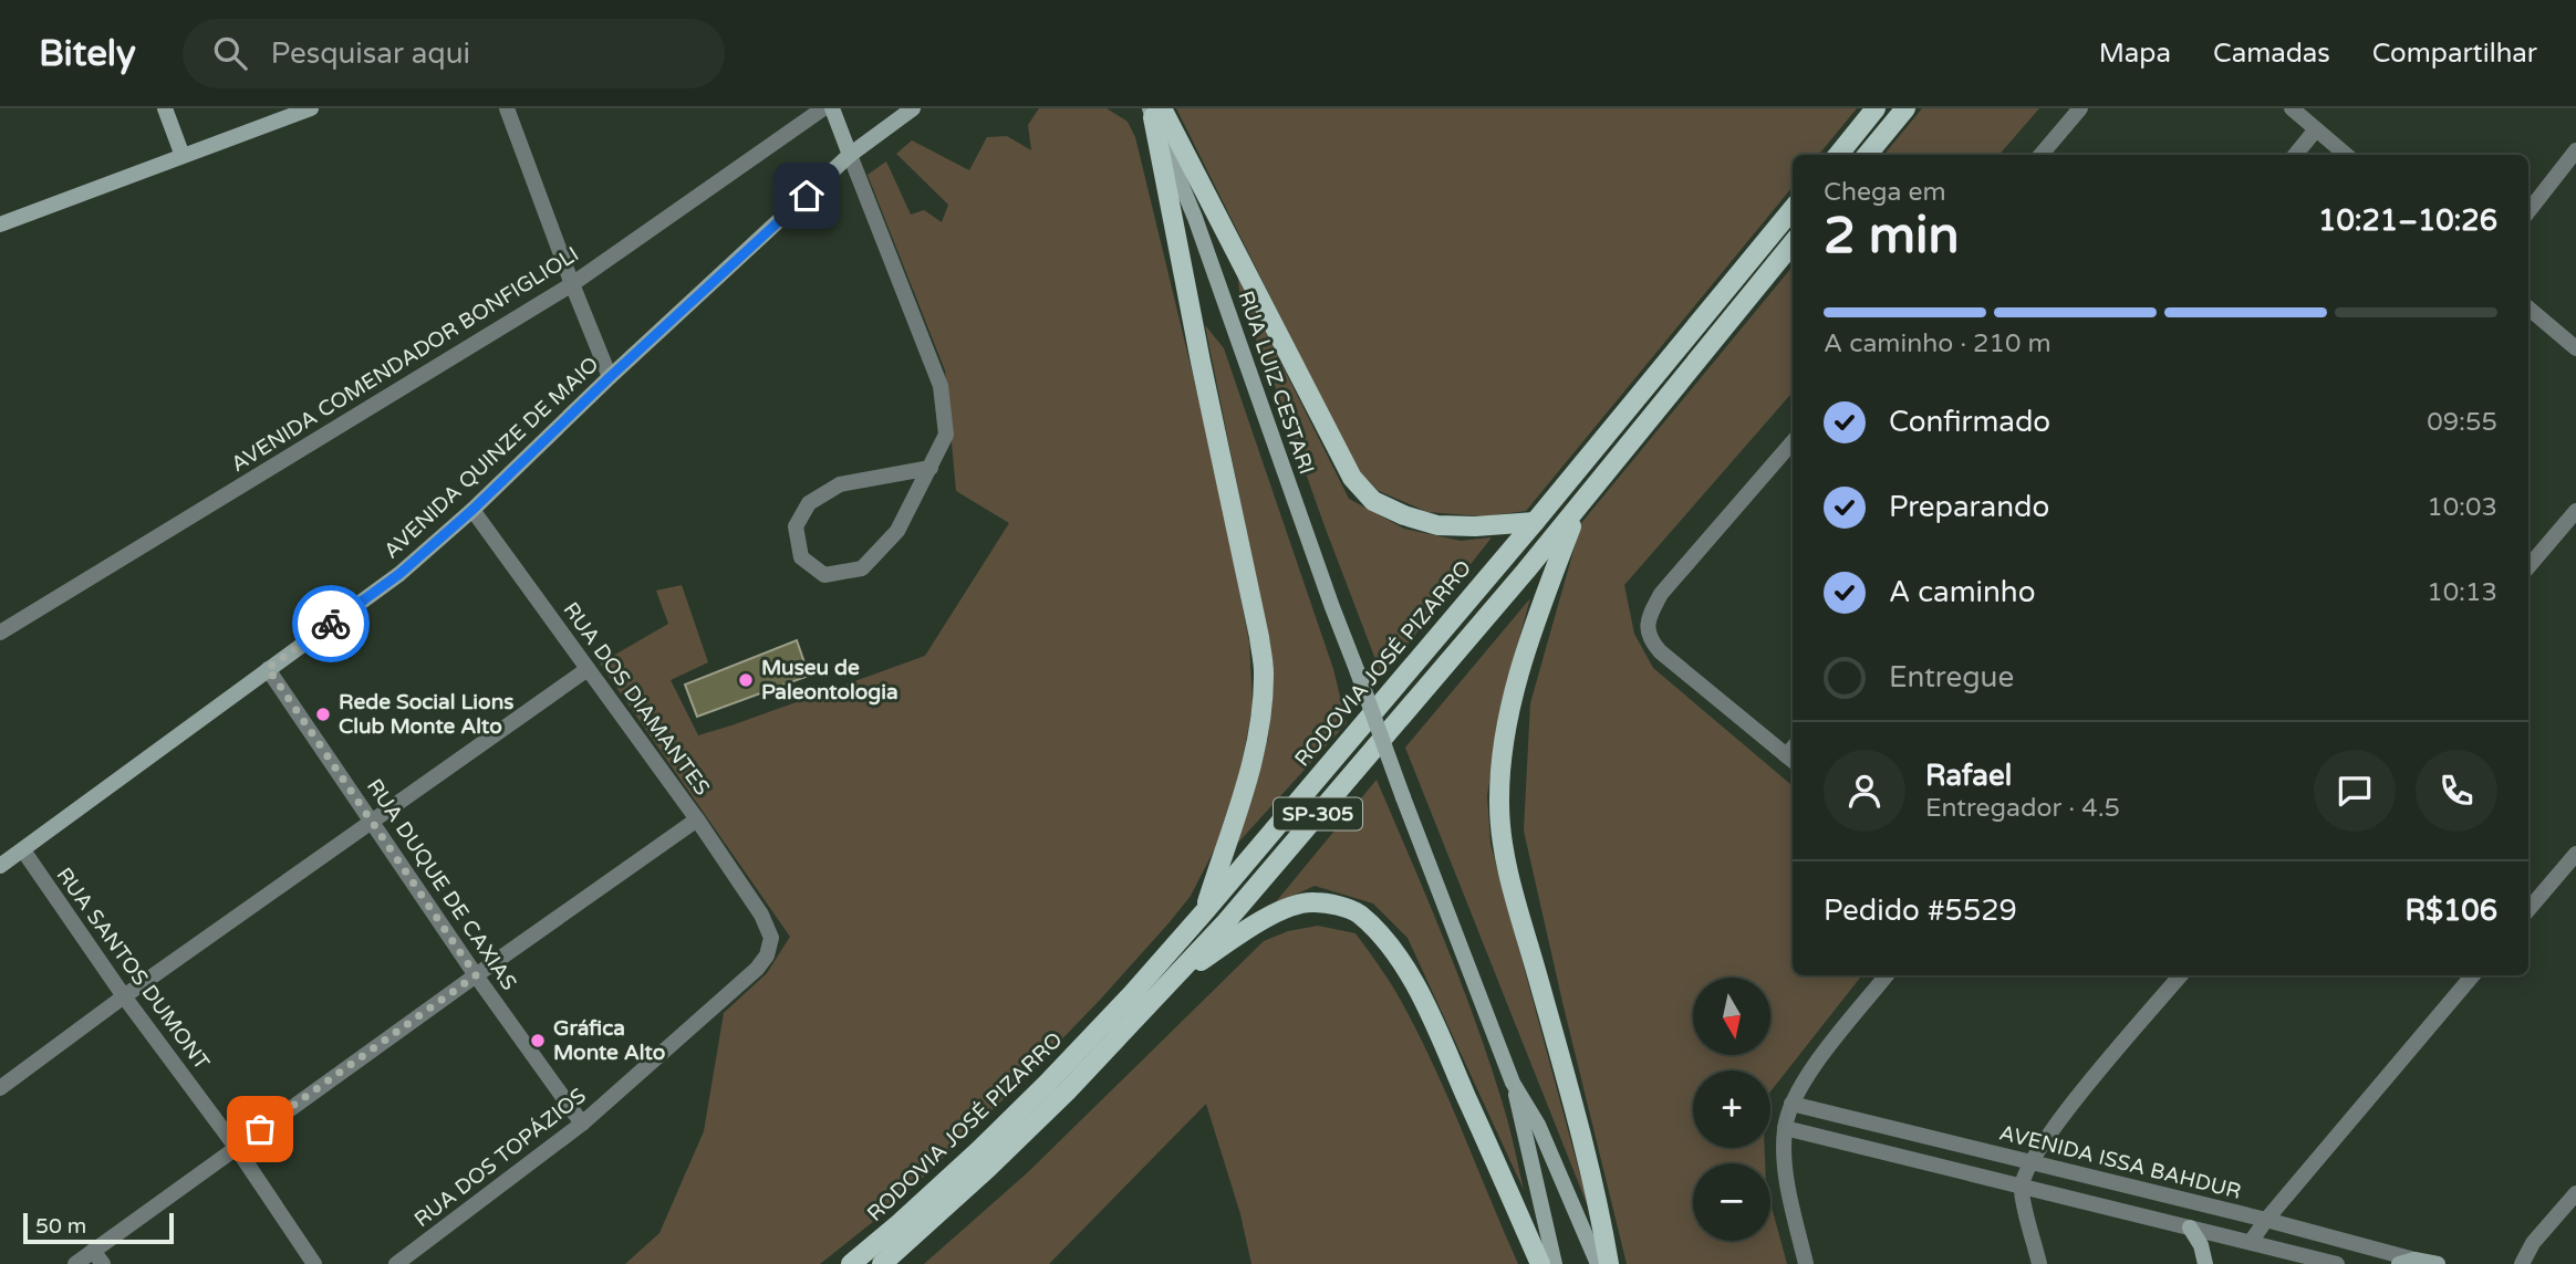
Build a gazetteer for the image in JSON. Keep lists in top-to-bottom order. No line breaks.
{"streets":{"main road":["RODOVIA JOSÉ PIZARRO","SP-305"],"street":["AVENIDA COMENDADOR BONFIGLIOLI","RUA LUIZ CESTARI","AVENIDA QUINZE DE MAIO","RUA DOS DIAMANTES","RUA DUQUE DE CAXIAS","RUA SANTOS DUMONT","RUA DOS TOPÁZIOS","AVENIDA ISSA BAHDUR"]},"crossings":[["AVENIDA QUINZE DE MAIO","RUA DOS DIAMANTES"],["AVENIDA QUINZE DE MAIO","RUA DUQUE DE CAXIAS"],["AVENIDA QUINZE DE MAIO","RUA SANTOS DUMONT"],["RUA DOS DIAMANTES","RUA DOS TOPÁZIOS"],["RUA DUQUE DE CAXIAS","RUA DOS TOPÁZIOS"]],"places":["Museu de Paleontologia","Rede Social Lions Club Monte Alto","Gráfica Monte Alto"],"scale_bar":"50 m","north":"bottom","page":{"header":"Bitely","search":"Pesquisar aqui","nav":["Mapa","Camadas","Compartilhar"],"heading":["2 min","Chega em","10:21–10:26"],"panel":["Rafael","Entregador · 4.5","Pedido #5529","R$106"],"bar":"A caminho · 210 m","list":[["Confirmado","09:55"],["Preparando","10:03"],["A caminho","10:13"],"Entregue"],"map_buttons":["+","−"],"scale":"50 m"}}
